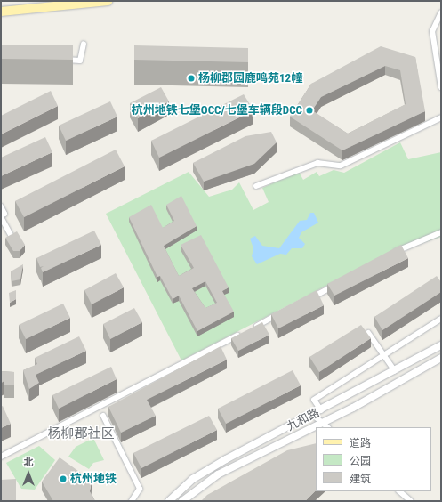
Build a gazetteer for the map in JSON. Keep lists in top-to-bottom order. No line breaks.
{"streets":{"street":["九和路"]},"districts":["杨柳郡社区"],"places":["杨柳郡园鹿鸣苑12幢","杭州地铁七堡OCC/七堡车辆段DCC","杭州地铁"],"legend":["道路","公园","建筑"],"north":"top"}
